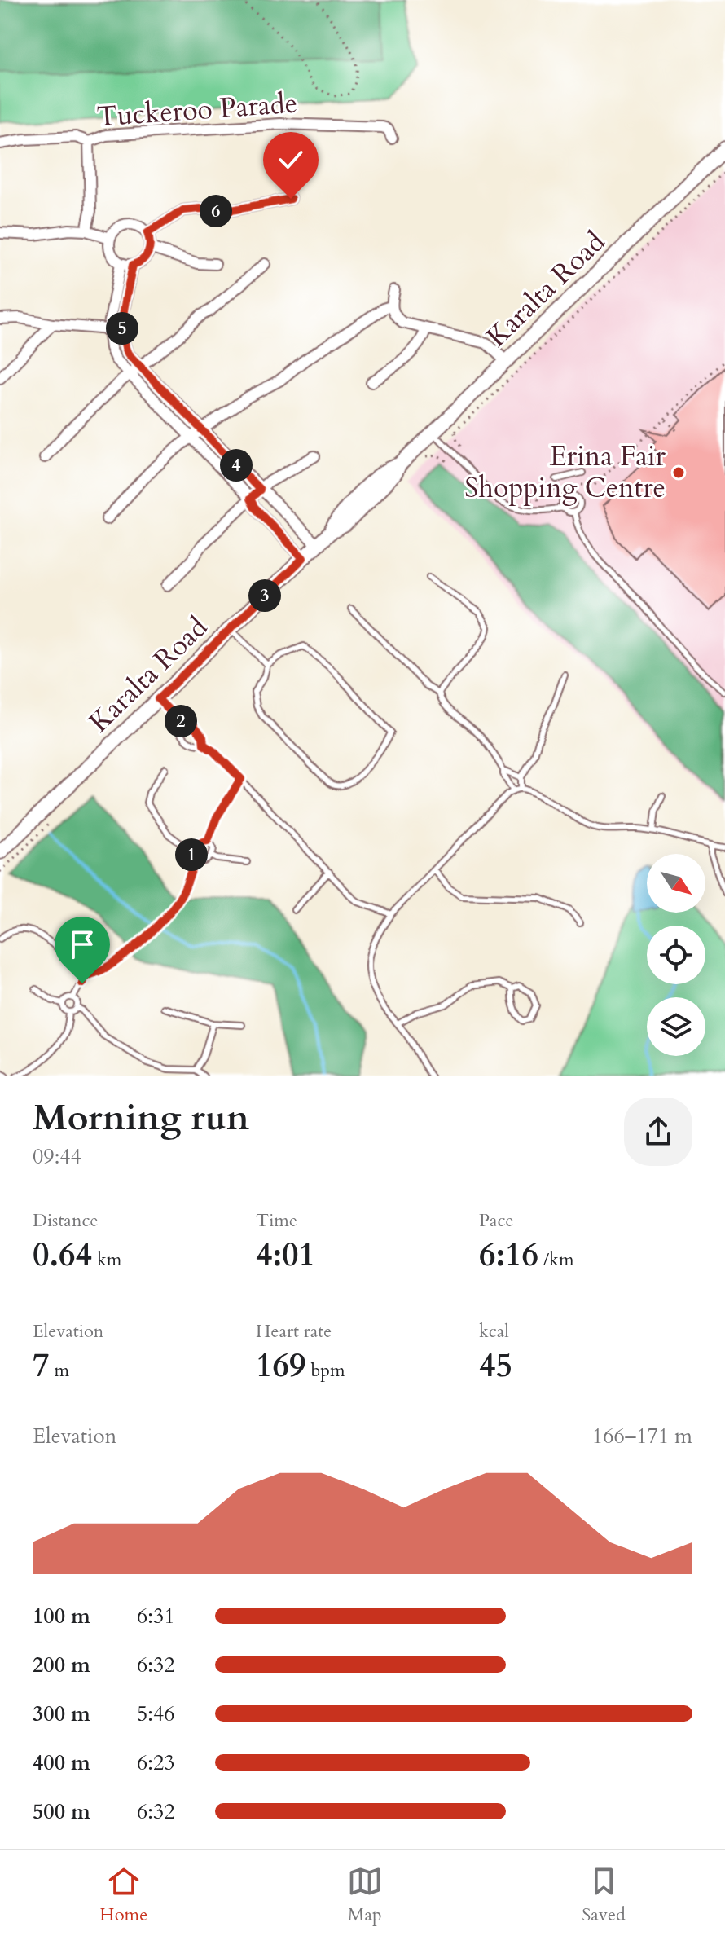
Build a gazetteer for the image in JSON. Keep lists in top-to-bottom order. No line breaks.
{"streets":{"street":["Tuckeroo Parade","Karalta Road"]},"places":["Erina Fair Shopping Centre"],"north":"bottom right","page":{"pins":["6","5","4","3","2","1"],"heading":["Morning run","09:44"],"stats":[["Distance","0.64 km"],["Time","4:01"],["Pace","6:16 /km"],["Elevation","7 m"],["Heart rate","169 bpm"],["kcal","45"]],"chart":["Elevation","166–171 m"],"list":[{"name":"100 m","note":"6:31"},{"name":"200 m","note":"6:32"},{"name":"300 m","note":"5:46"},{"name":"400 m","note":"6:23"},{"name":"500 m","note":"6:32"}],"tabs":["Home","Map","Saved"]}}
